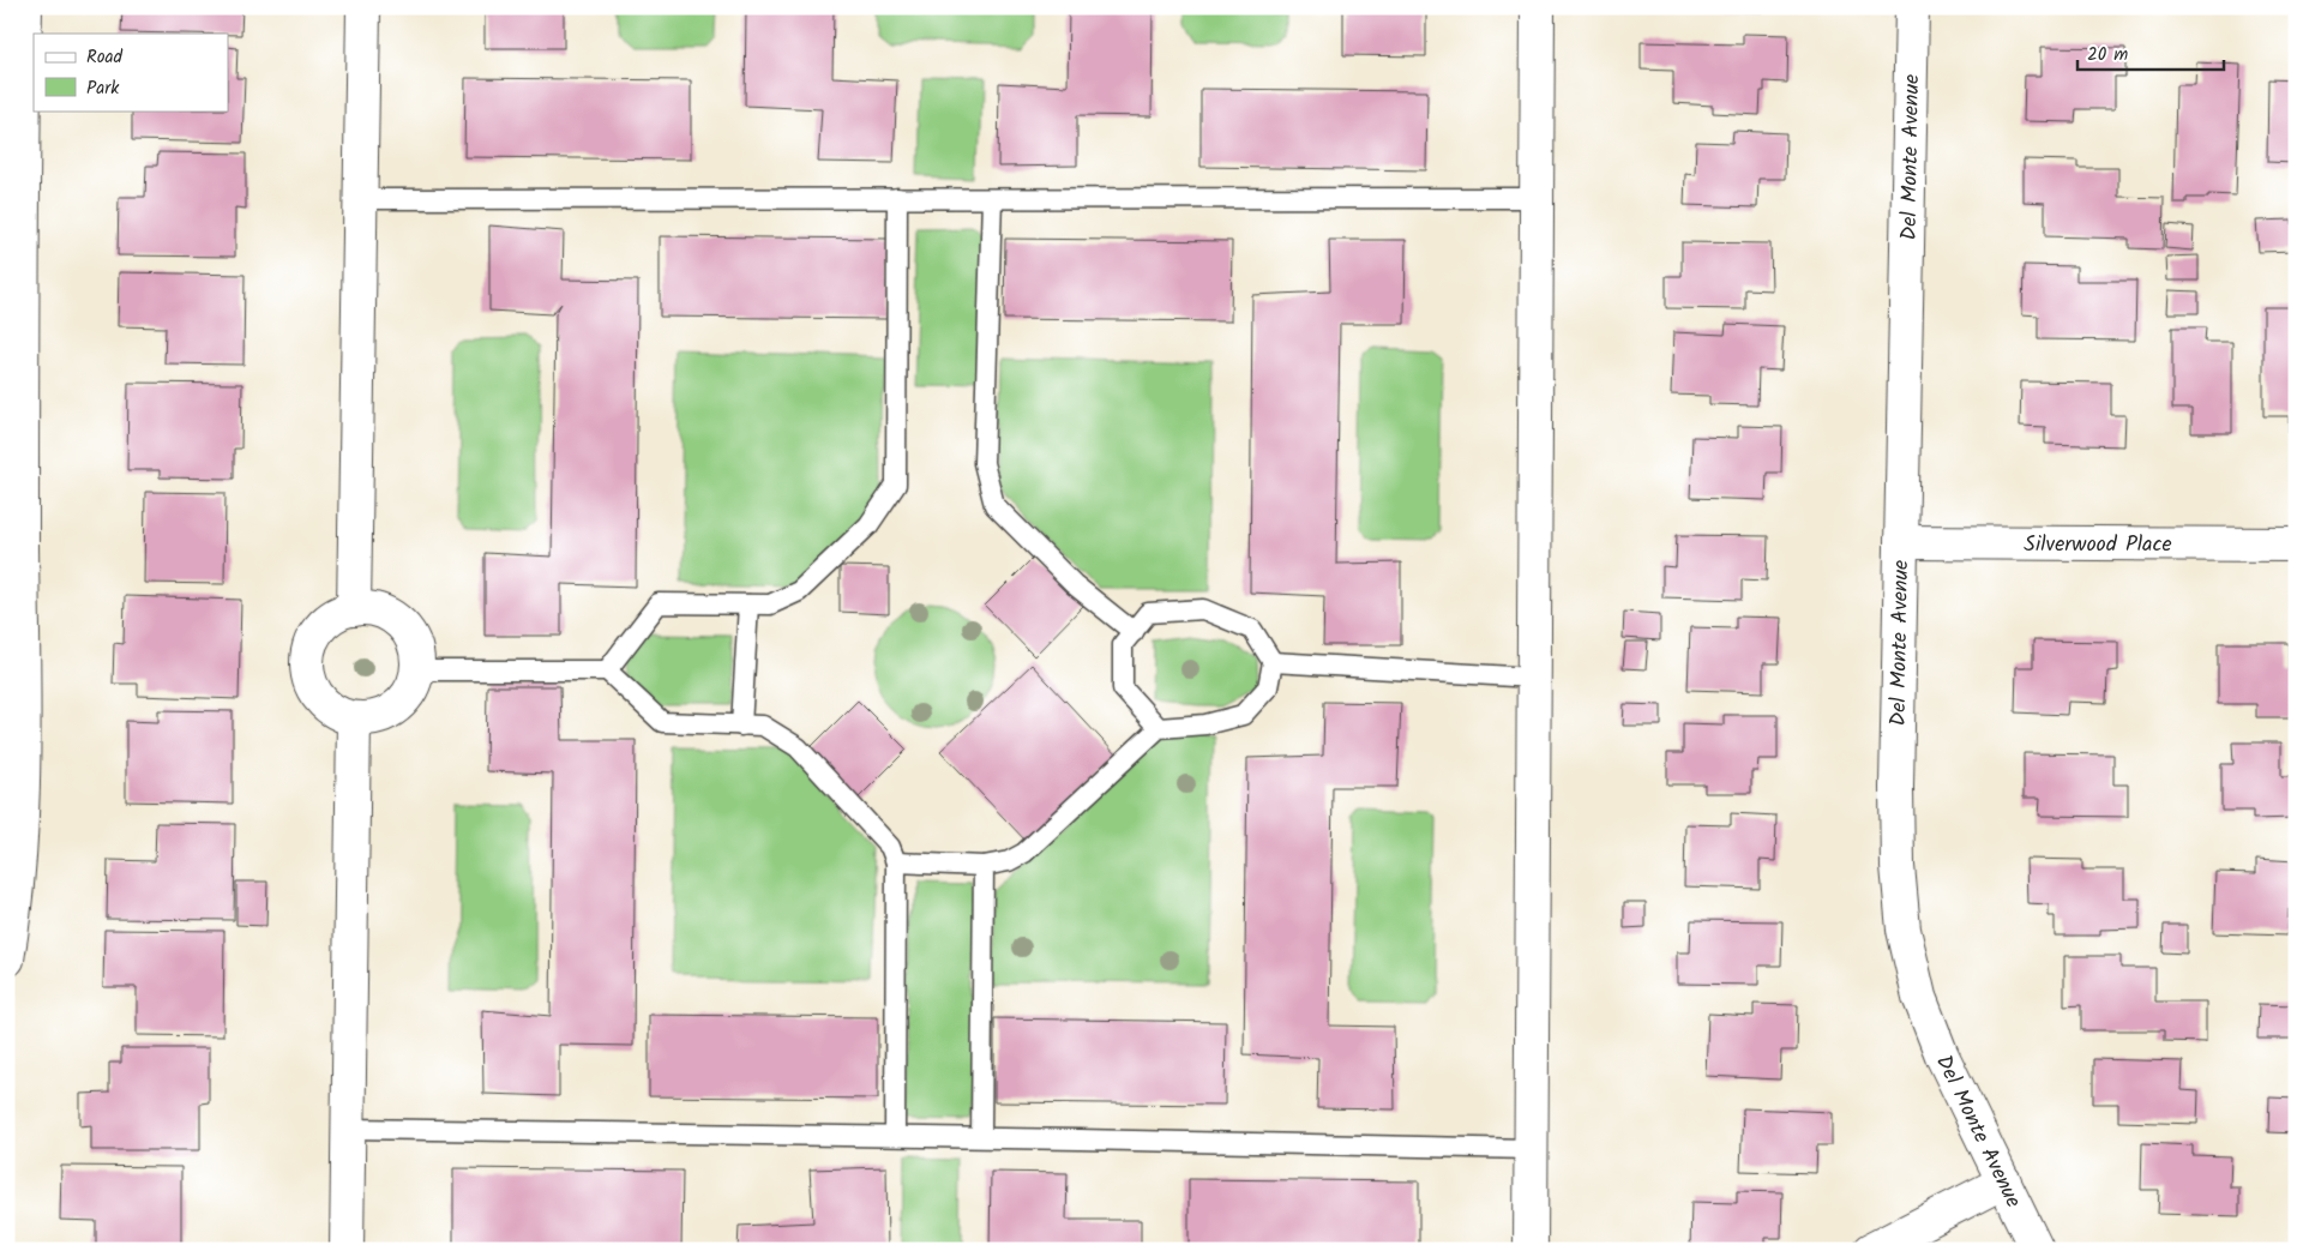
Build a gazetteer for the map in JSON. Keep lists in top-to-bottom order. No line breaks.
{"streets":{"street":["Del Monte Avenue","Silverwood Place"]},"crossings":[["Del Monte Avenue","Silverwood Place"]],"legend":["Road","Park"],"scale_bar":"20 m"}
